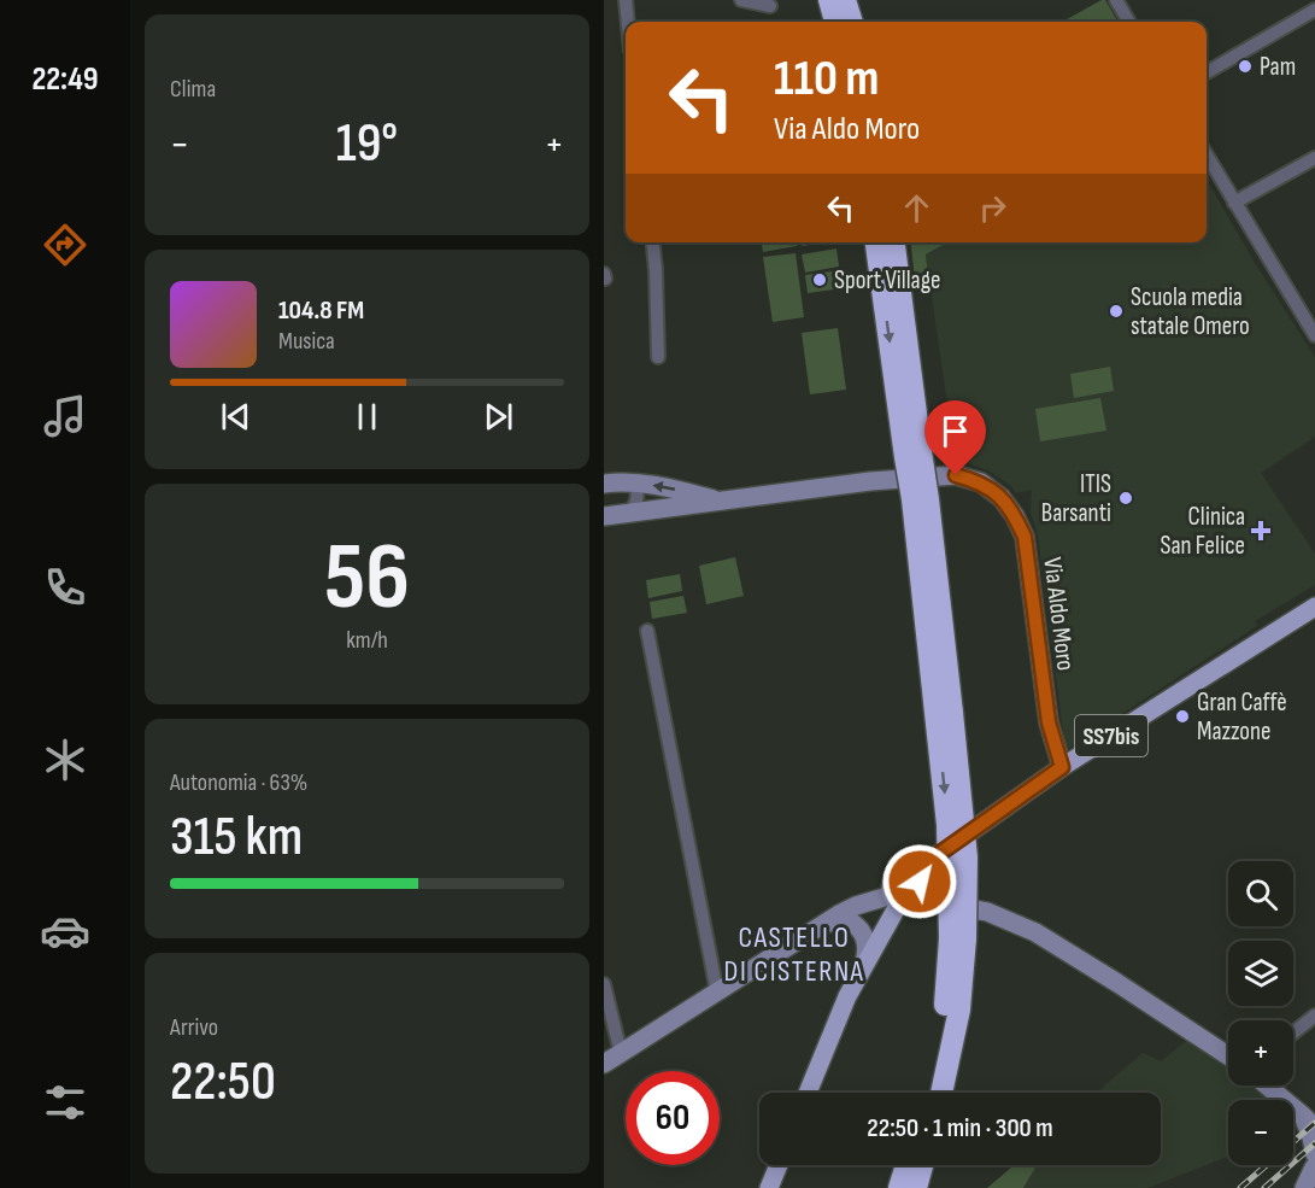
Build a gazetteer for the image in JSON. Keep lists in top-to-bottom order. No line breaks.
{"streets":{"main road":["SS7bis"],"street":["Via Aldo Moro"]},"crossings":[["Via Aldo Moro","SS7bis"]],"districts":["CASTELLO DI CISTERNA"],"places":{"other":["Pam","Sport Village","Scuola media statale Omero","ITIS Barsanti","Gran Caffè Mazzone"],"health":["Clinica San Felice"]},"page":{"tabs":"22:49","tile":["Clima",["56","km/h"],["Autonomia · 63%","315 km"],["Arrivo","22:50"]],"turn":["110 m","Via Aldo Moro"],"heat":["−","19°","+"],"song":["104.8 FM","Musica"],"map_buttons":["+","−"],"limit":"60","trip":"22:50 · 1 min · 300 m"}}
